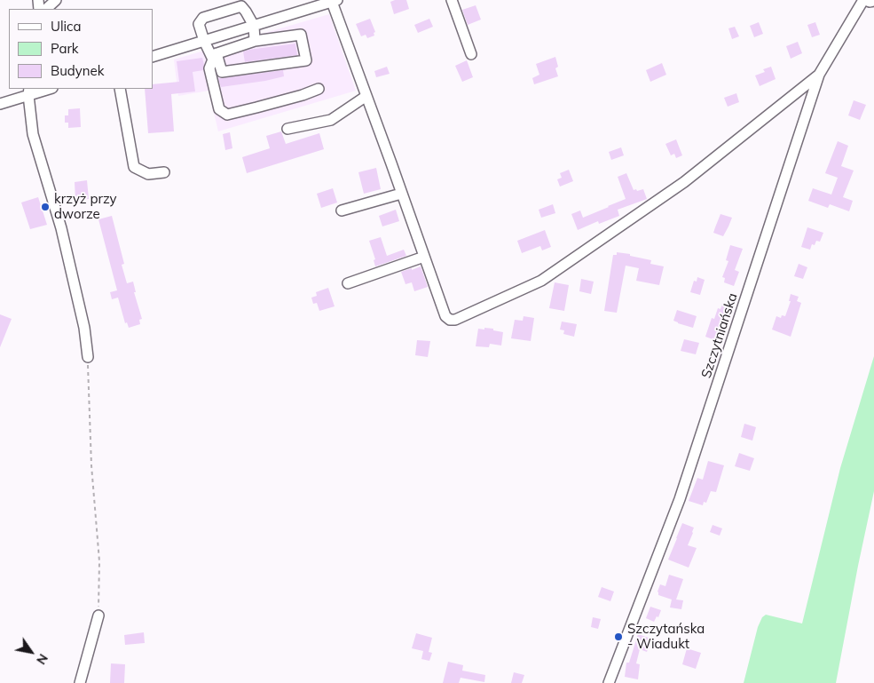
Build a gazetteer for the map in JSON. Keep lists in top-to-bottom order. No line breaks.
{"streets":{"street":["Szczytniańska"]},"places":["krzyż przy dworze","Szczytańska - Wiadukt"],"legend":["Ulica","Park","Budynek"],"north":"bottom right"}
